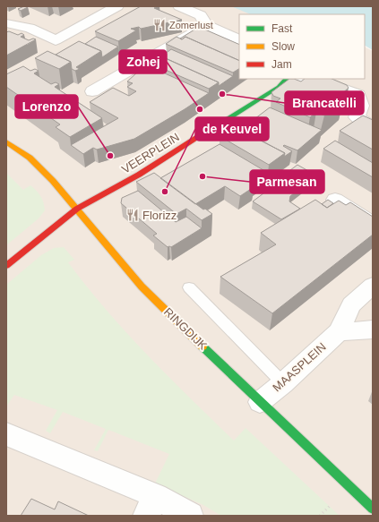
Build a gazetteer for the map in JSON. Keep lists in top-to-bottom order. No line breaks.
{"streets":{"main road":["VEERPLEIN","RINGDIJK"],"street":["MAASPLEIN"]},"crossings":[["VEERPLEIN","RINGDIJK"],["RINGDIJK","MAASPLEIN"]],"places":{"restaurant":["Zomerlust","Florizz"],"other":["Brancatelli","Zohej","Lorenzo","Parmesan","de Keuvel"]},"legend":["Fast","Slow","Jam"]}
